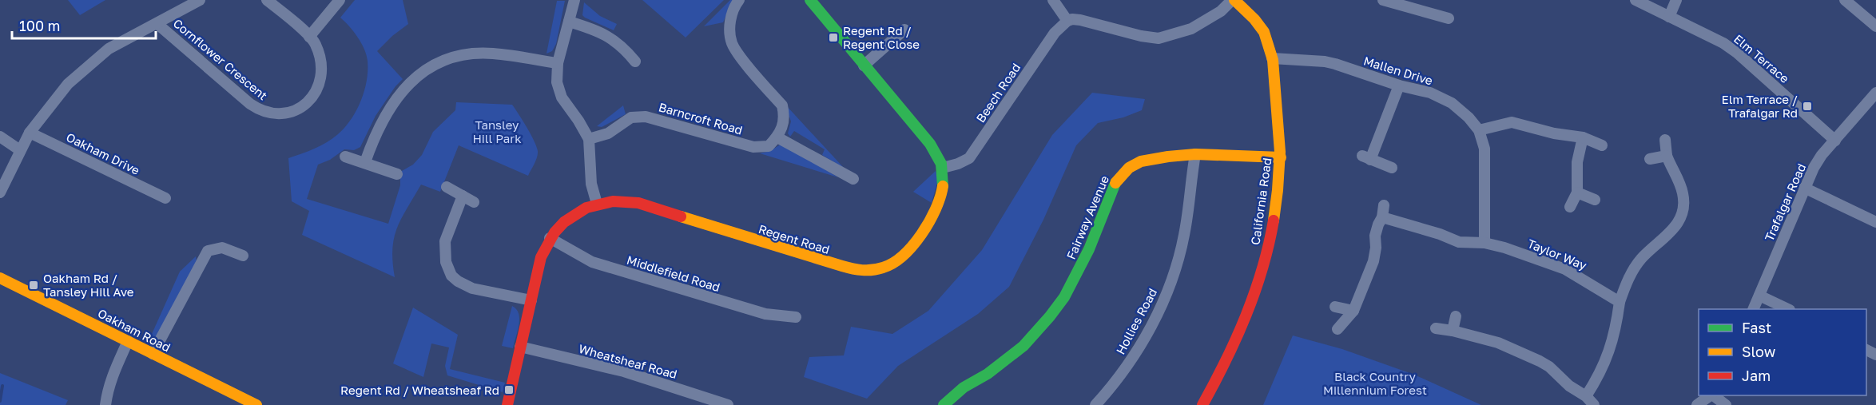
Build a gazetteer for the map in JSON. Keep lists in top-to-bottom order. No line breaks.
{"streets":{"street":["Elm Terrace","Cornflower Crescent","Mallen Drive","Beech Road","Barncroft Road","Oakham Drive","California Road","Trafalgar Road","Fairway Avenue","Regent Road","Taylor Way","Middlefield Road","Hollies Road","Oakham Road","Wheatsheaf Road"]},"crossings":[["Elm Terrace","Trafalgar Road"],["Mallen Drive","California Road"],["Mallen Drive","Taylor Way"],["Beech Road","Regent Road"],["California Road","Fairway Avenue"],["Fairway Avenue","Hollies Road"],["Regent Road","Middlefield Road"],["Regent Road","Wheatsheaf Road"]],"parks":["Tansley Hill Park","Black Country Millennium Forest"],"places":{"transit":["Regent Rd / Regent Close","Elm Terrace / Trafalgar Rd","Oakham Rd / Tansley Hill Ave","Regent Rd / Wheatsheaf Rd"]},"legend":["Fast","Slow","Jam"],"scale_bar":"100 m"}
